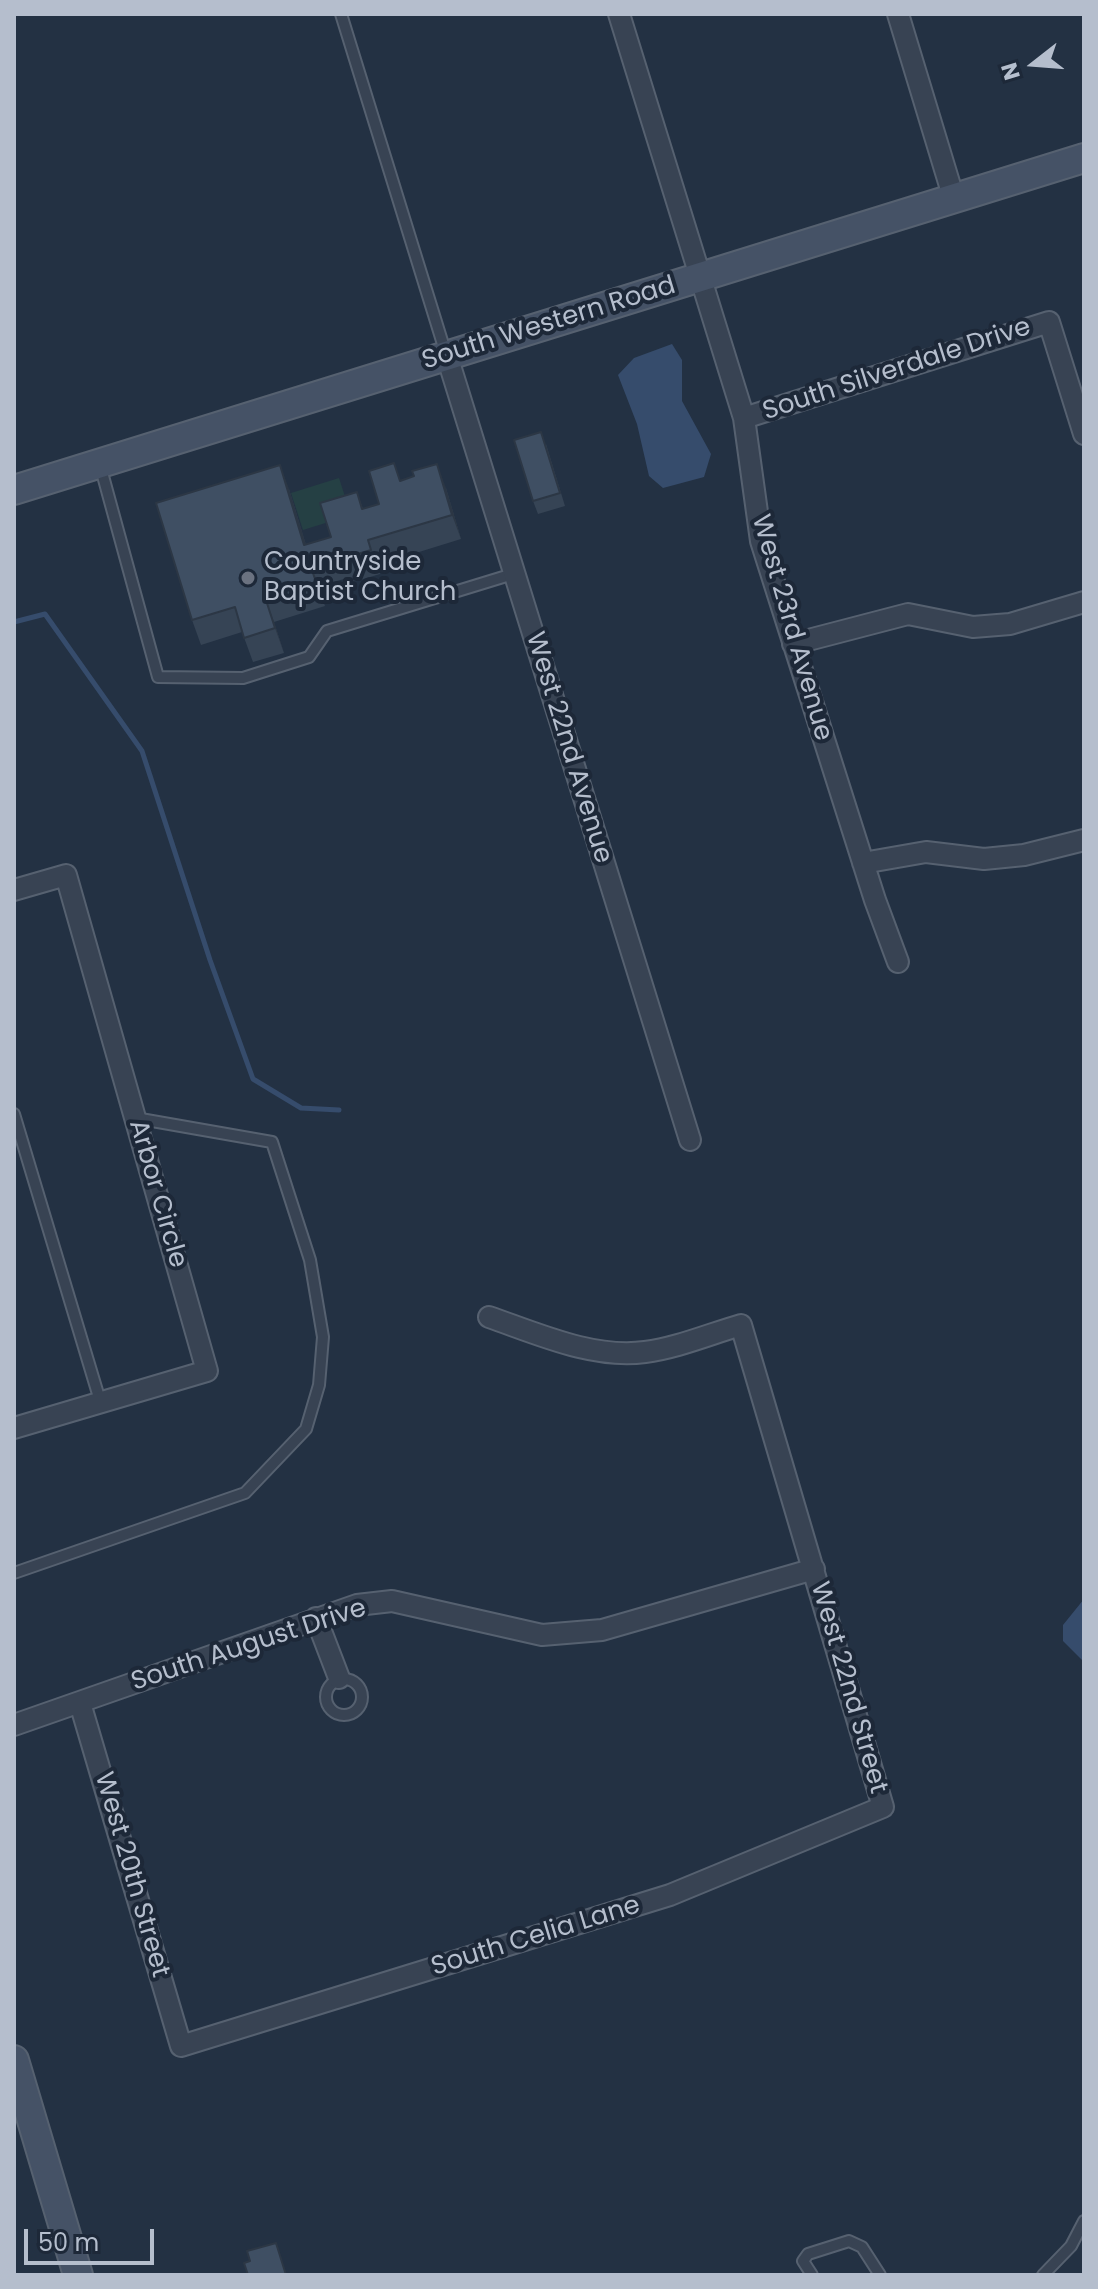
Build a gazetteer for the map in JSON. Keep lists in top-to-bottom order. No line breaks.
{"streets":{"street":["South Western Road","South Silverdale Drive","West 23rd Avenue","West 22nd Avenue","Arbor Circle","South August Drive","West 22nd Street","West 20th Street","South Celia Lane"]},"crossings":[["South Western Road","West 23rd Avenue"],["South Western Road","West 22nd Avenue"],["South Silverdale Drive","West 23rd Avenue"],["South August Drive","West 22nd Street"],["South August Drive","West 20th Street"],["West 22nd Street","South Celia Lane"],["West 20th Street","South Celia Lane"]],"places":["Countryside Baptist Church"],"scale_bar":"50 m","north":"left"}
